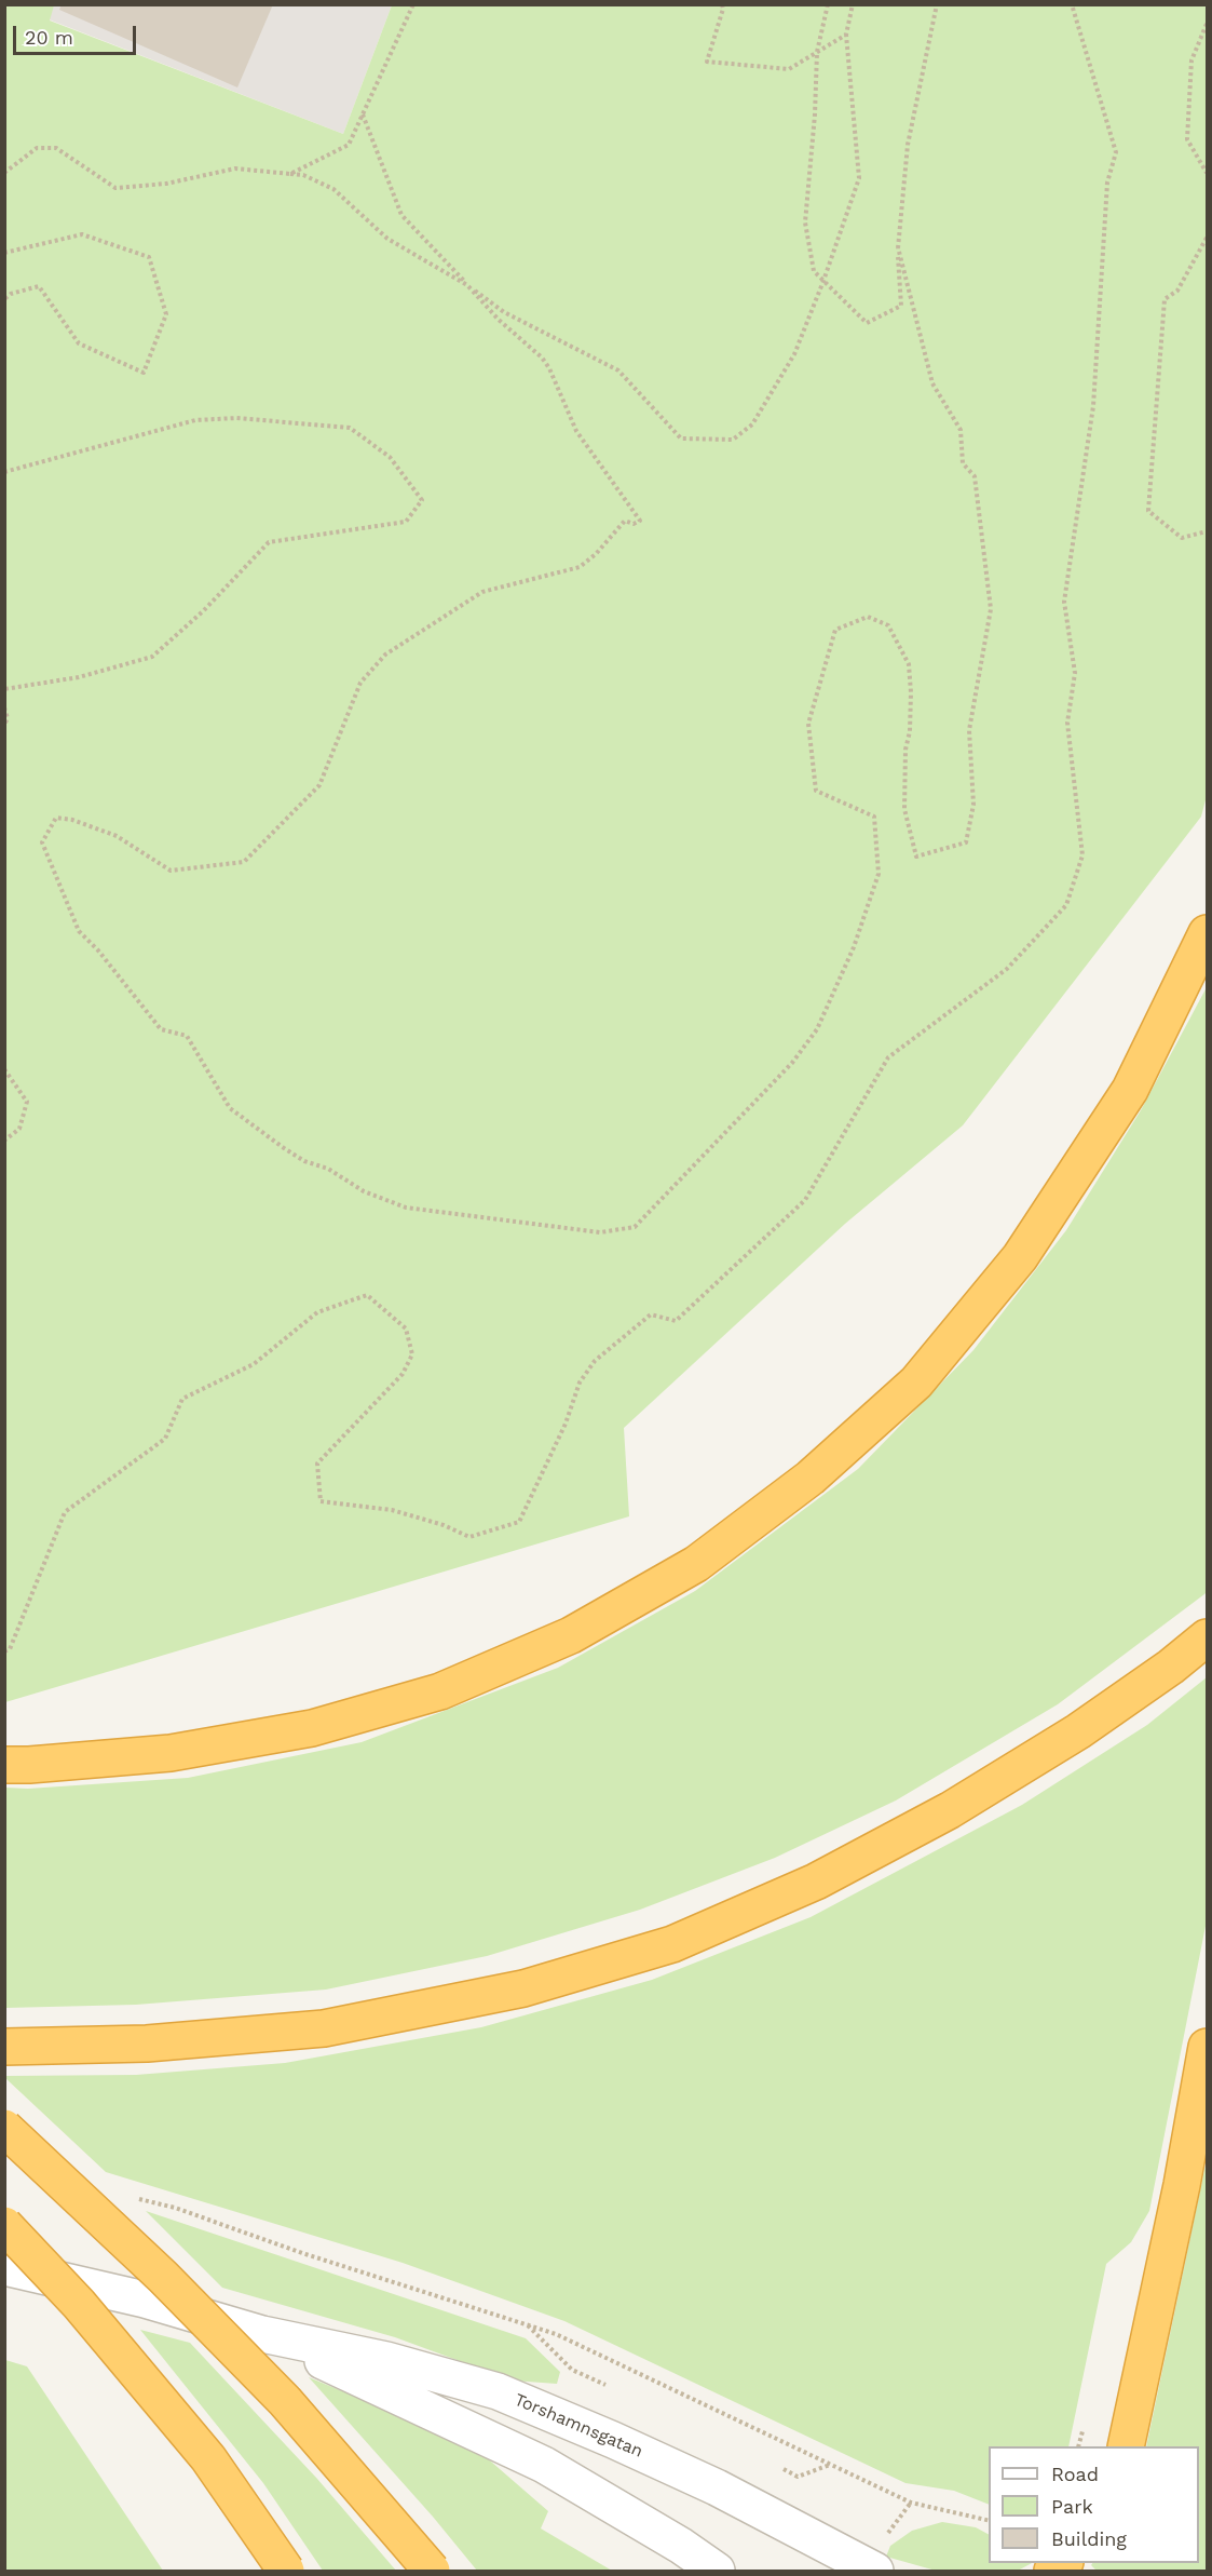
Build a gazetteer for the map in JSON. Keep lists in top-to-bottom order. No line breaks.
{"streets":{"street":["Torshamnsgatan"]},"legend":["Road","Park","Building"],"scale_bar":"20 m"}
